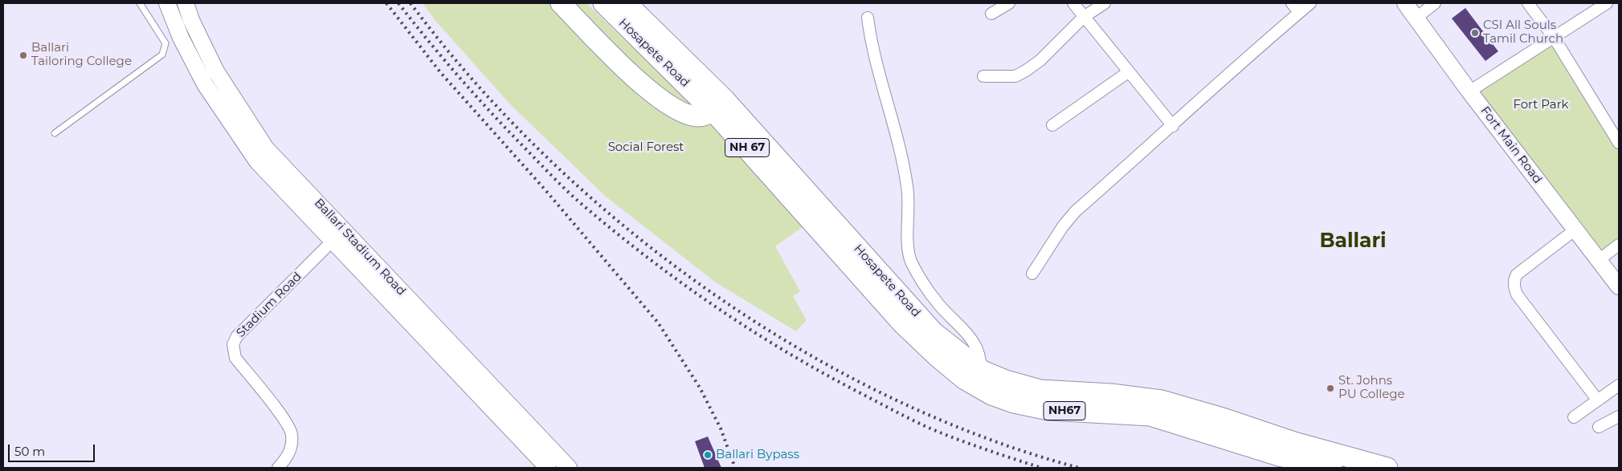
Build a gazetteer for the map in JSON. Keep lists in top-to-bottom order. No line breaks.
{"streets":{"highway":["Hosapete Road","NH 67","NH67"],"street":["Fort Main Road","Ballari Stadium Road","Stadium Road"]},"crossings":[["Hosapete Road","NH67"],["Ballari Stadium Road","Stadium Road"]],"districts":["Ballari"],"parks":["Fort Park","Social Forest"],"places":["CSI All Souls Tamil Church","Ballari Tailoring College","St. Johns PU College","Ballari Bypass"],"scale_bar":"50 m"}
